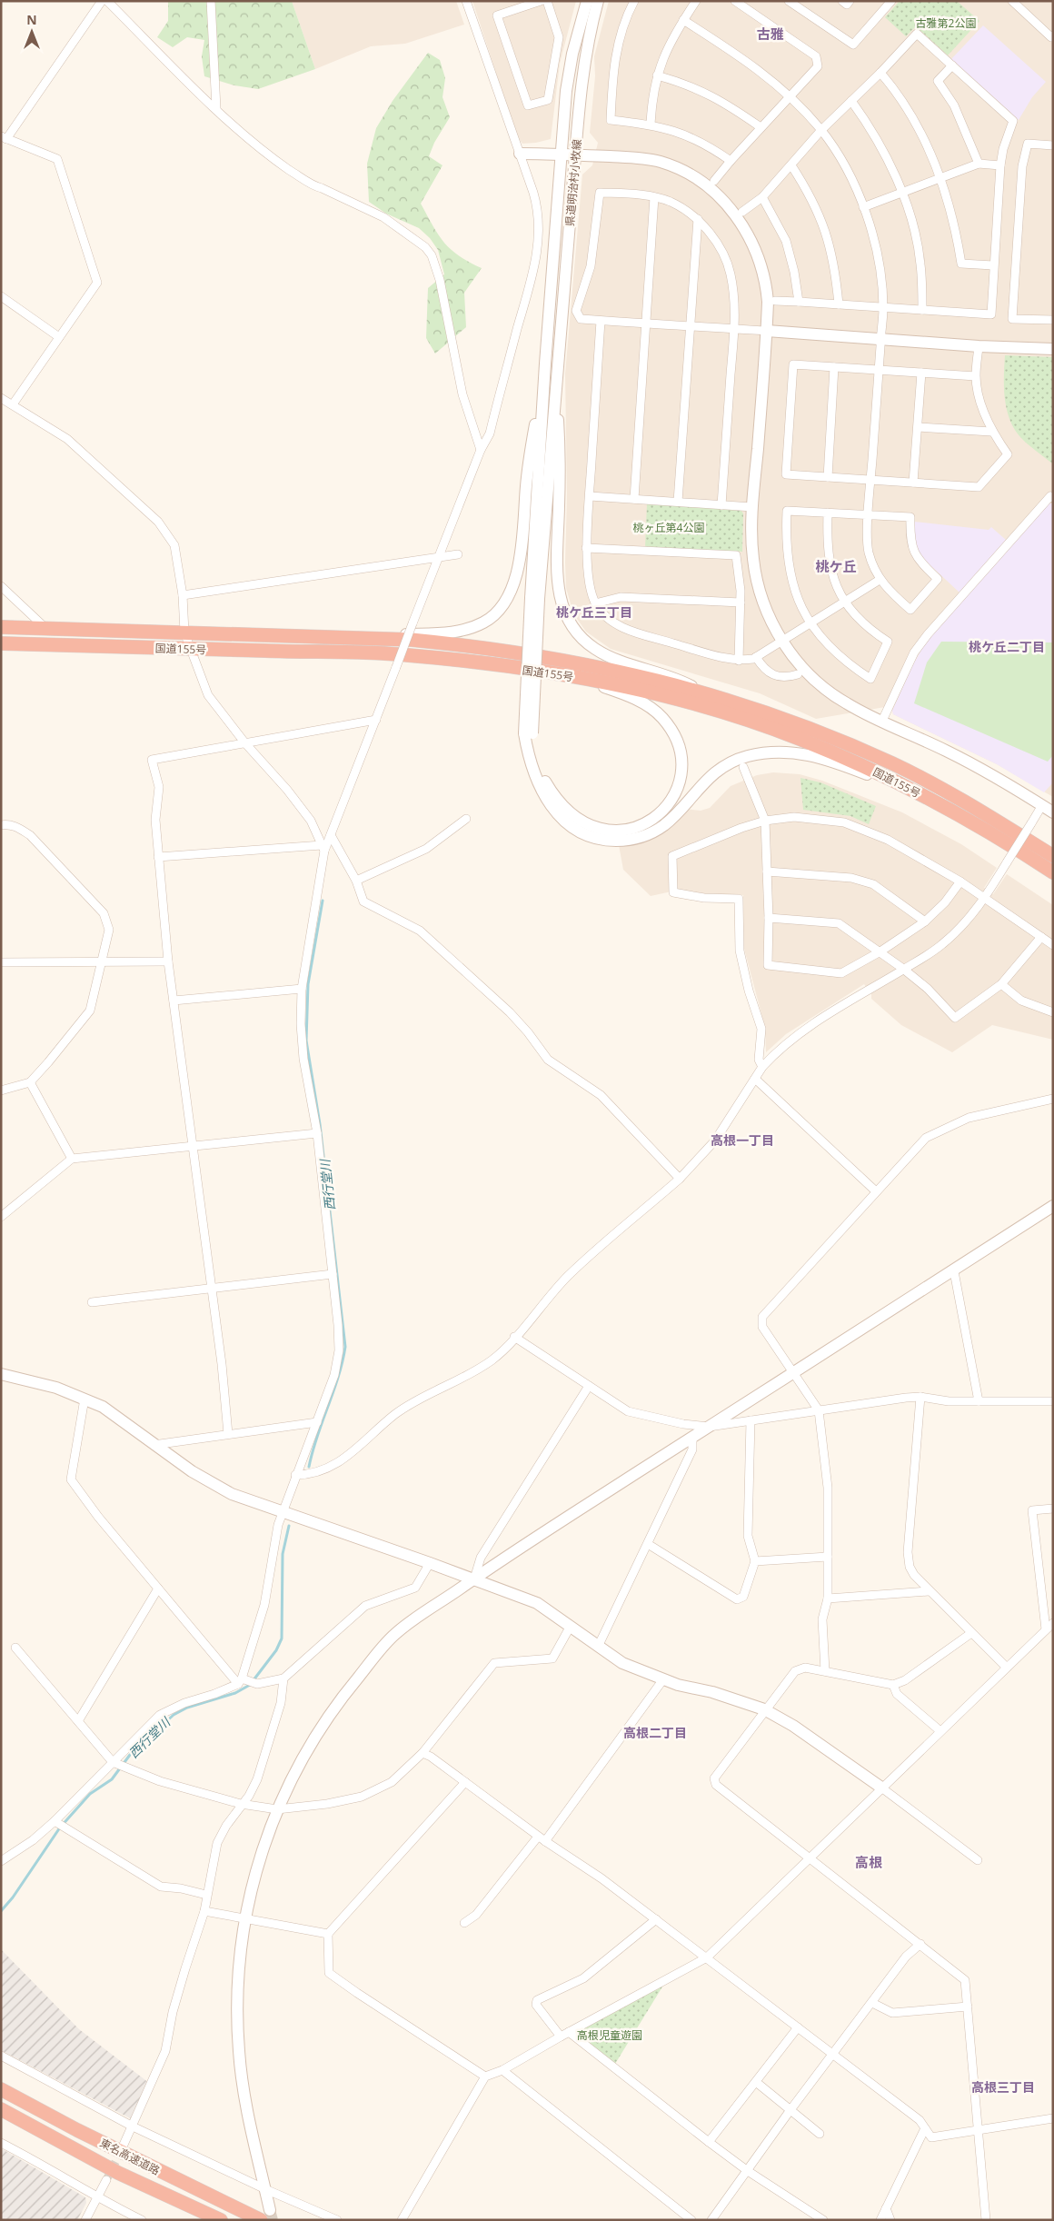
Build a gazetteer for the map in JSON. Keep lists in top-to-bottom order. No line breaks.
{"streets":{"highway":["国道155号","東名高速道路"],"street":["県道明治村小牧線"]},"districts":["古雅","桃ケ丘","桃ケ丘三丁目","桃ケ丘二丁目","高根一丁目","高根二丁目","高根","高根三丁目"],"water":["西行堂川"],"parks":["古雅第2公園","桃ヶ丘第4公園","高根児童遊園"],"north":"top"}
